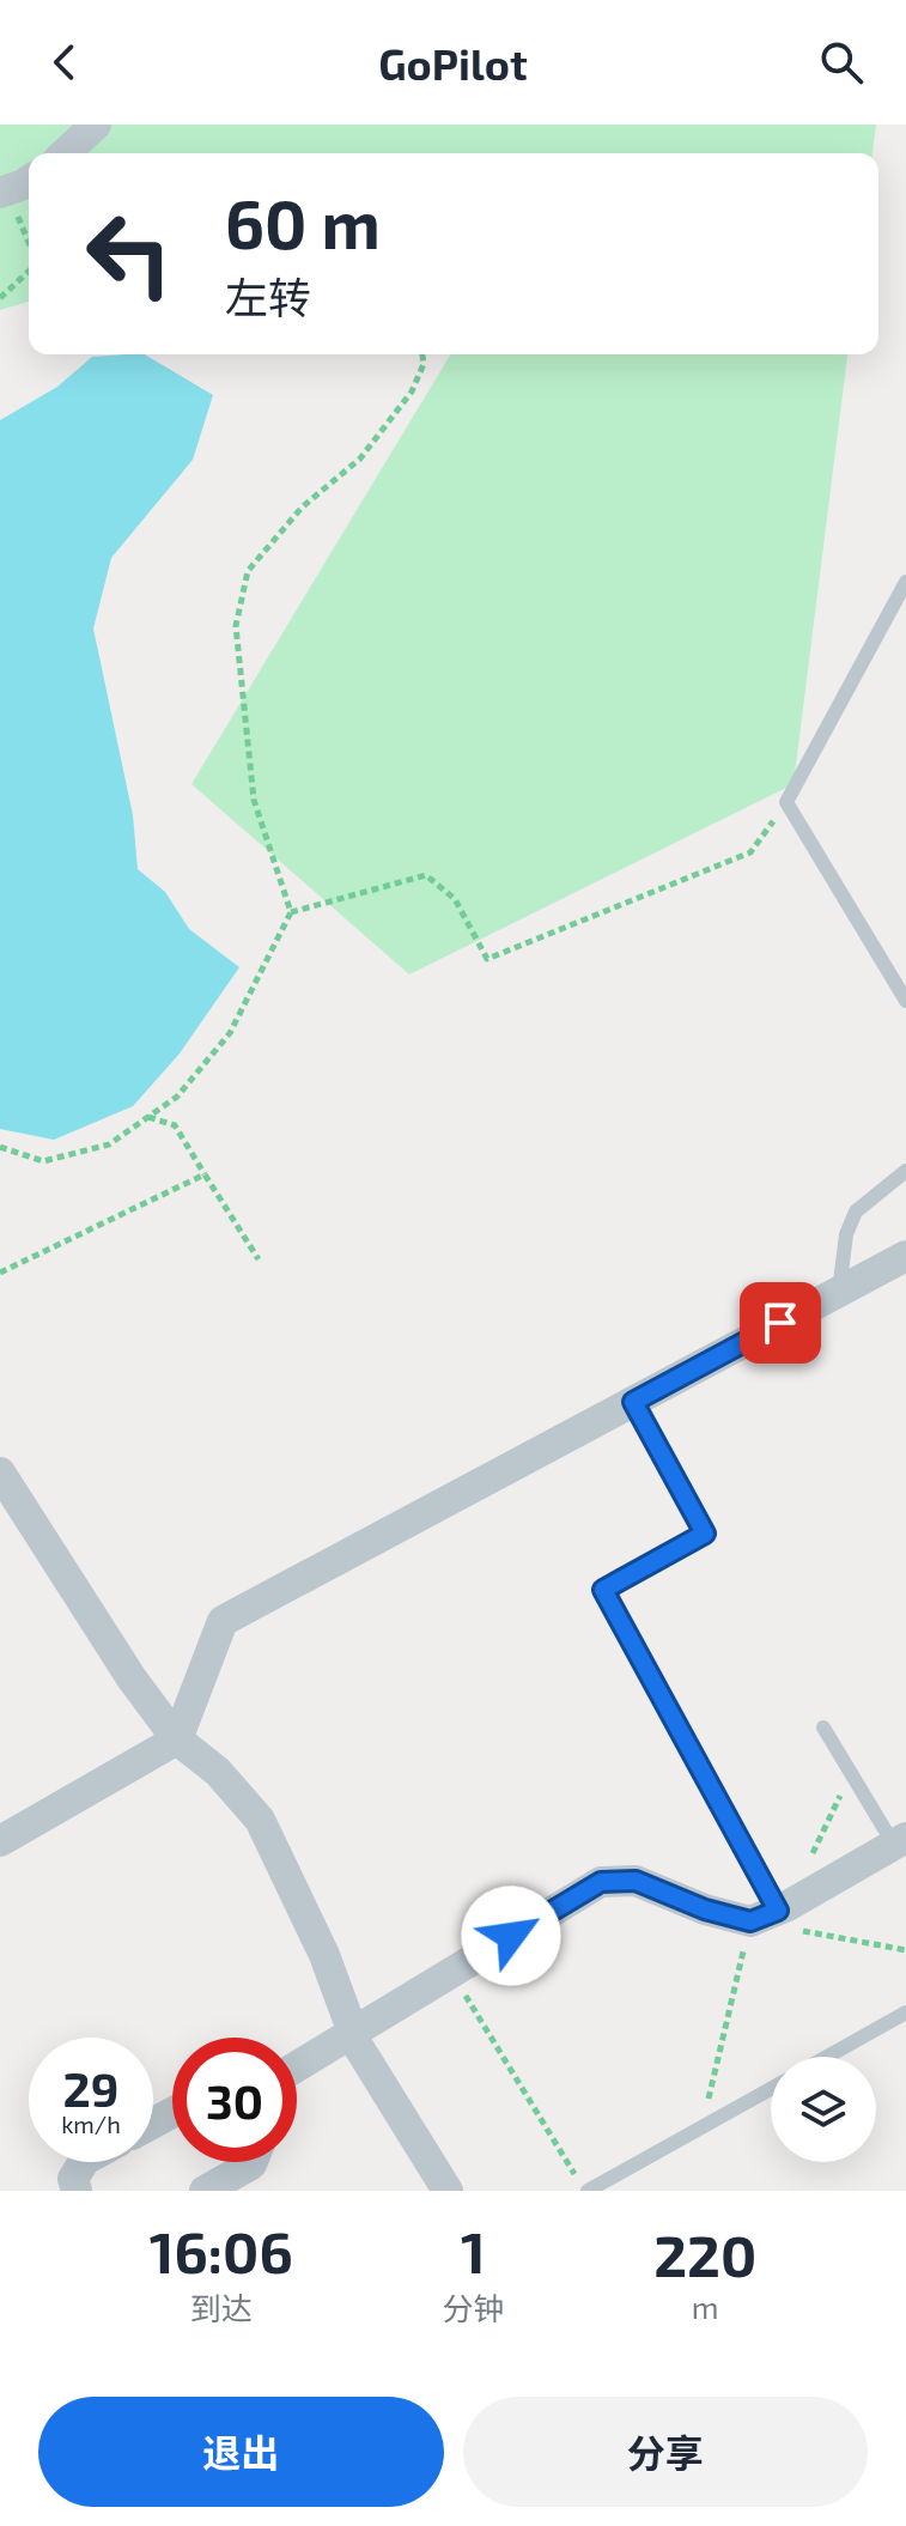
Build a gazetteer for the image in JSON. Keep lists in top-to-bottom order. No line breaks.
{"page":{"header":"GoPilot","turn":["60 m","左转"],"speed":"29 km/h","limit":"30","eta":["16:06","到达","1","分钟","220","m"],"buttons":["退出","分享"]}}
